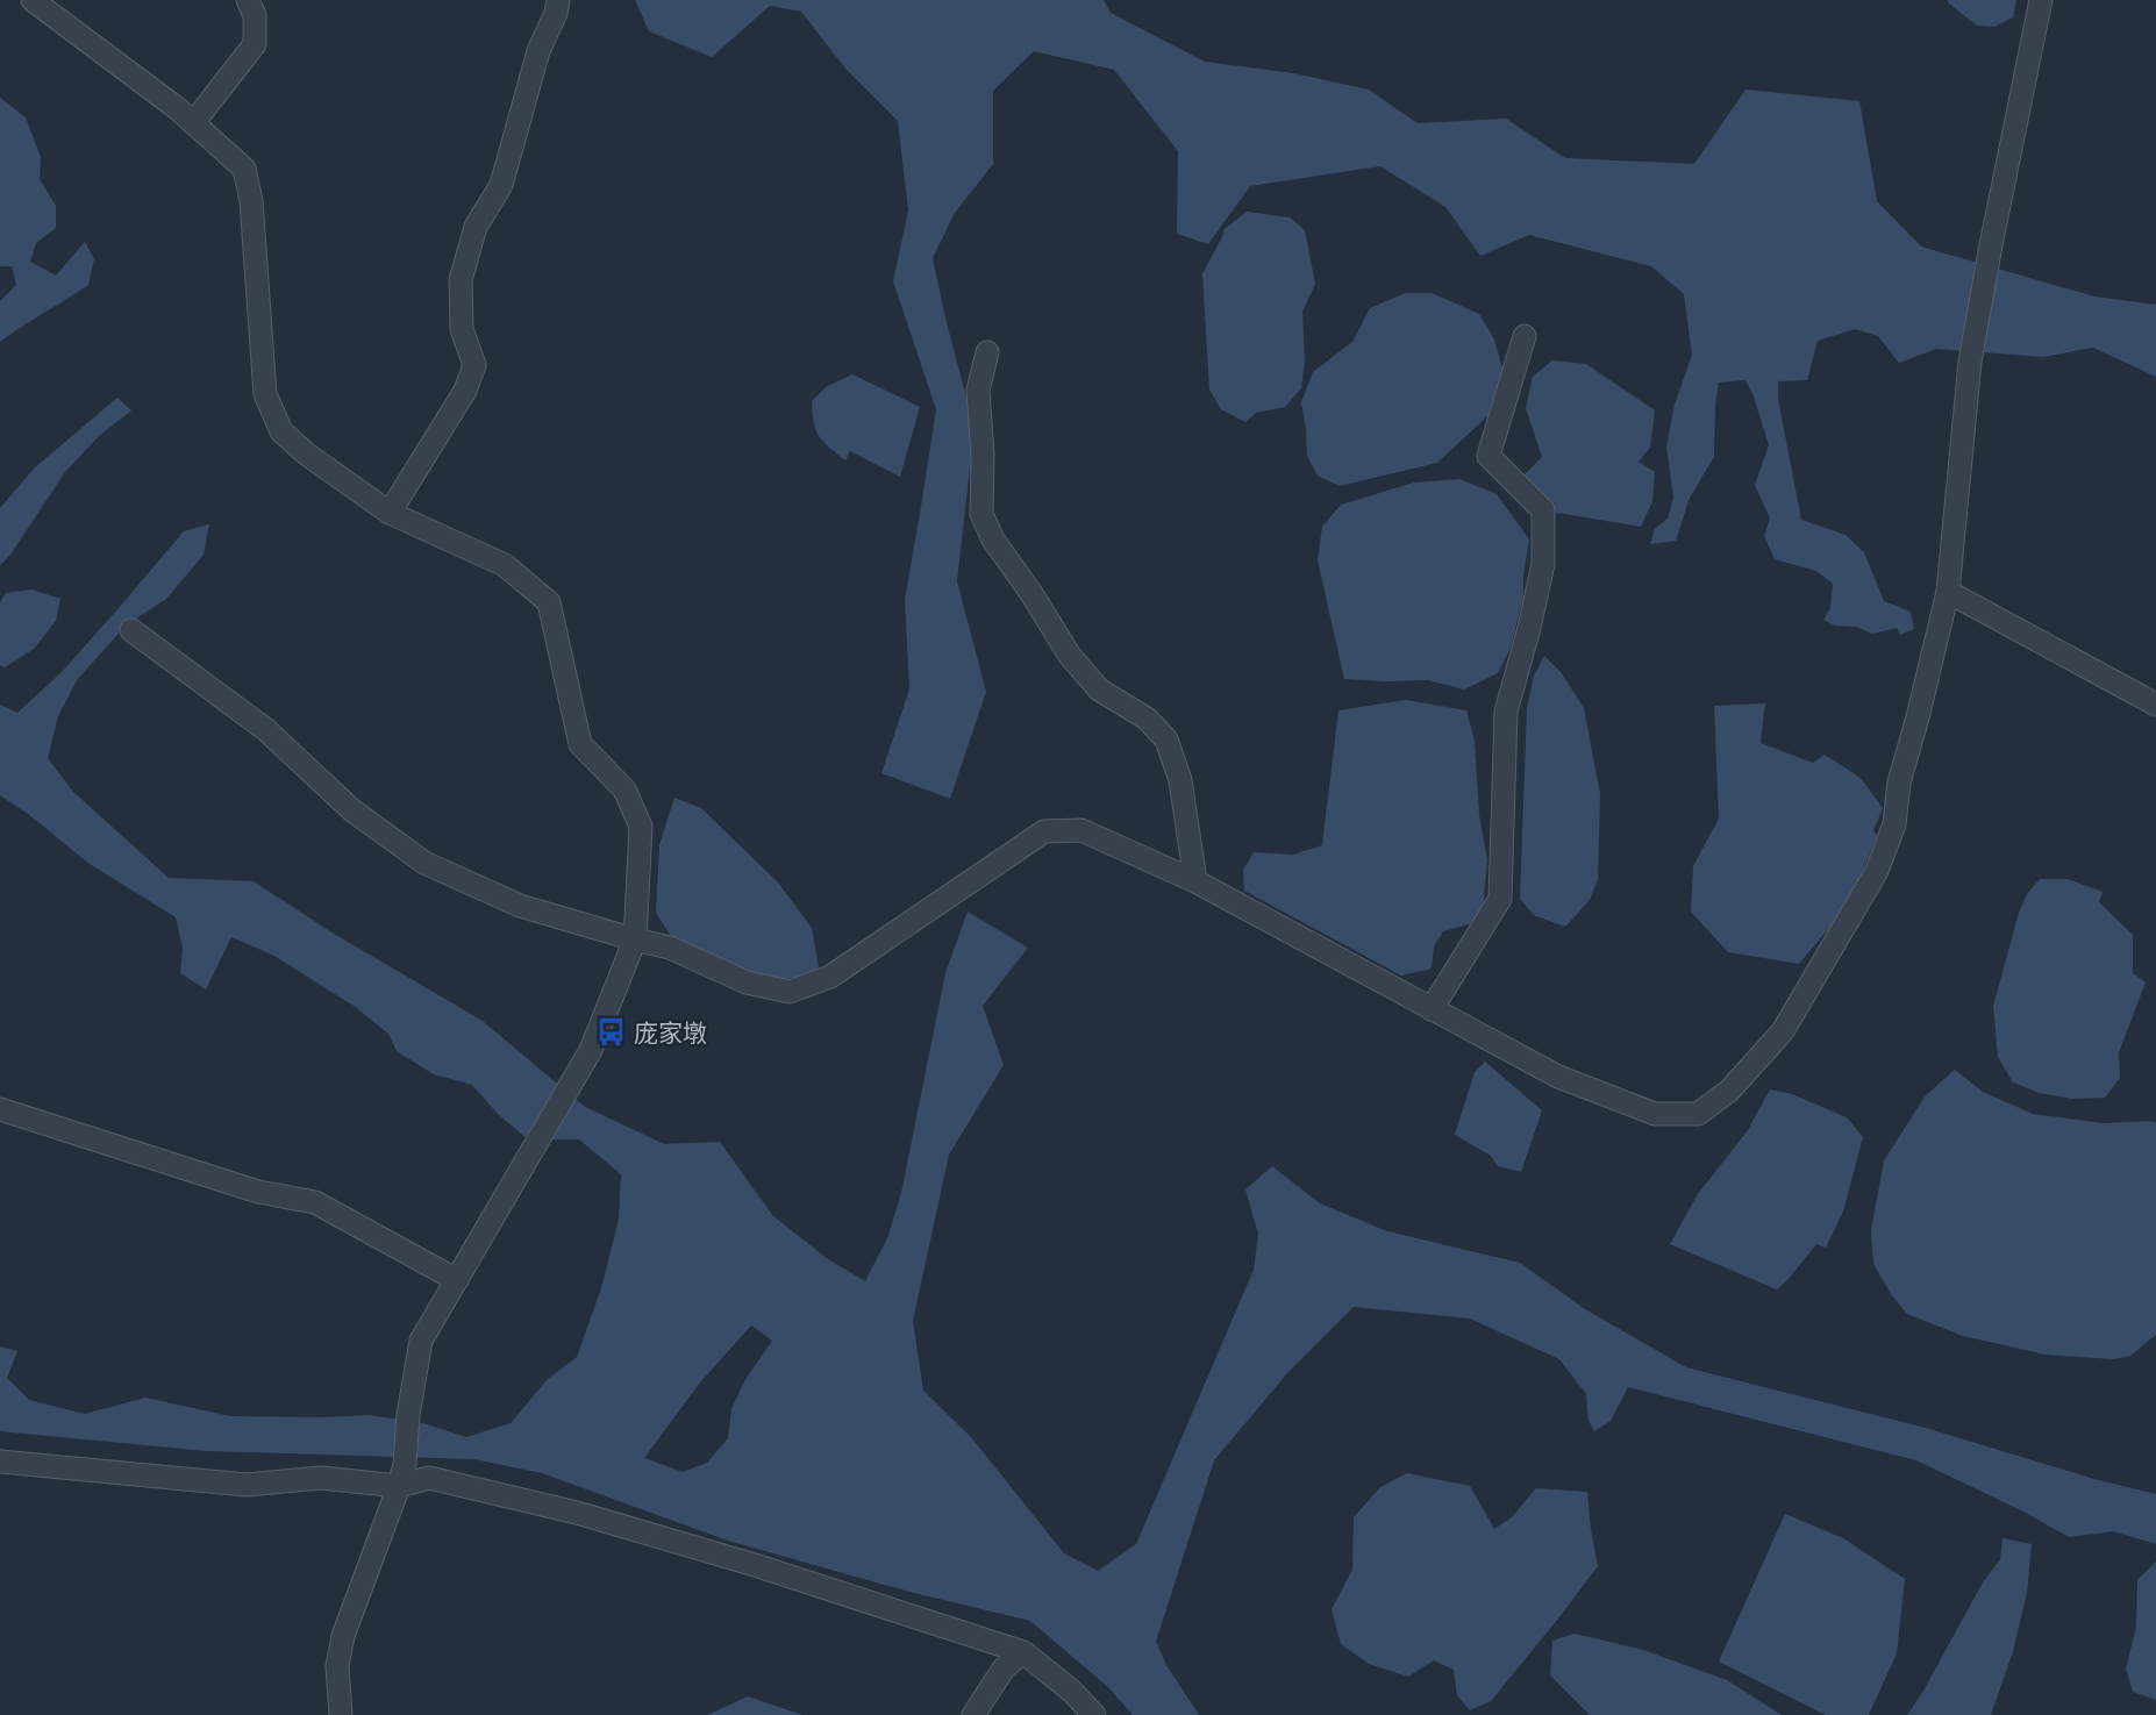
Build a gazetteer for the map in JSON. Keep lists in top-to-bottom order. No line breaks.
{"places":{"bus stop":["庞家墩"]}}
